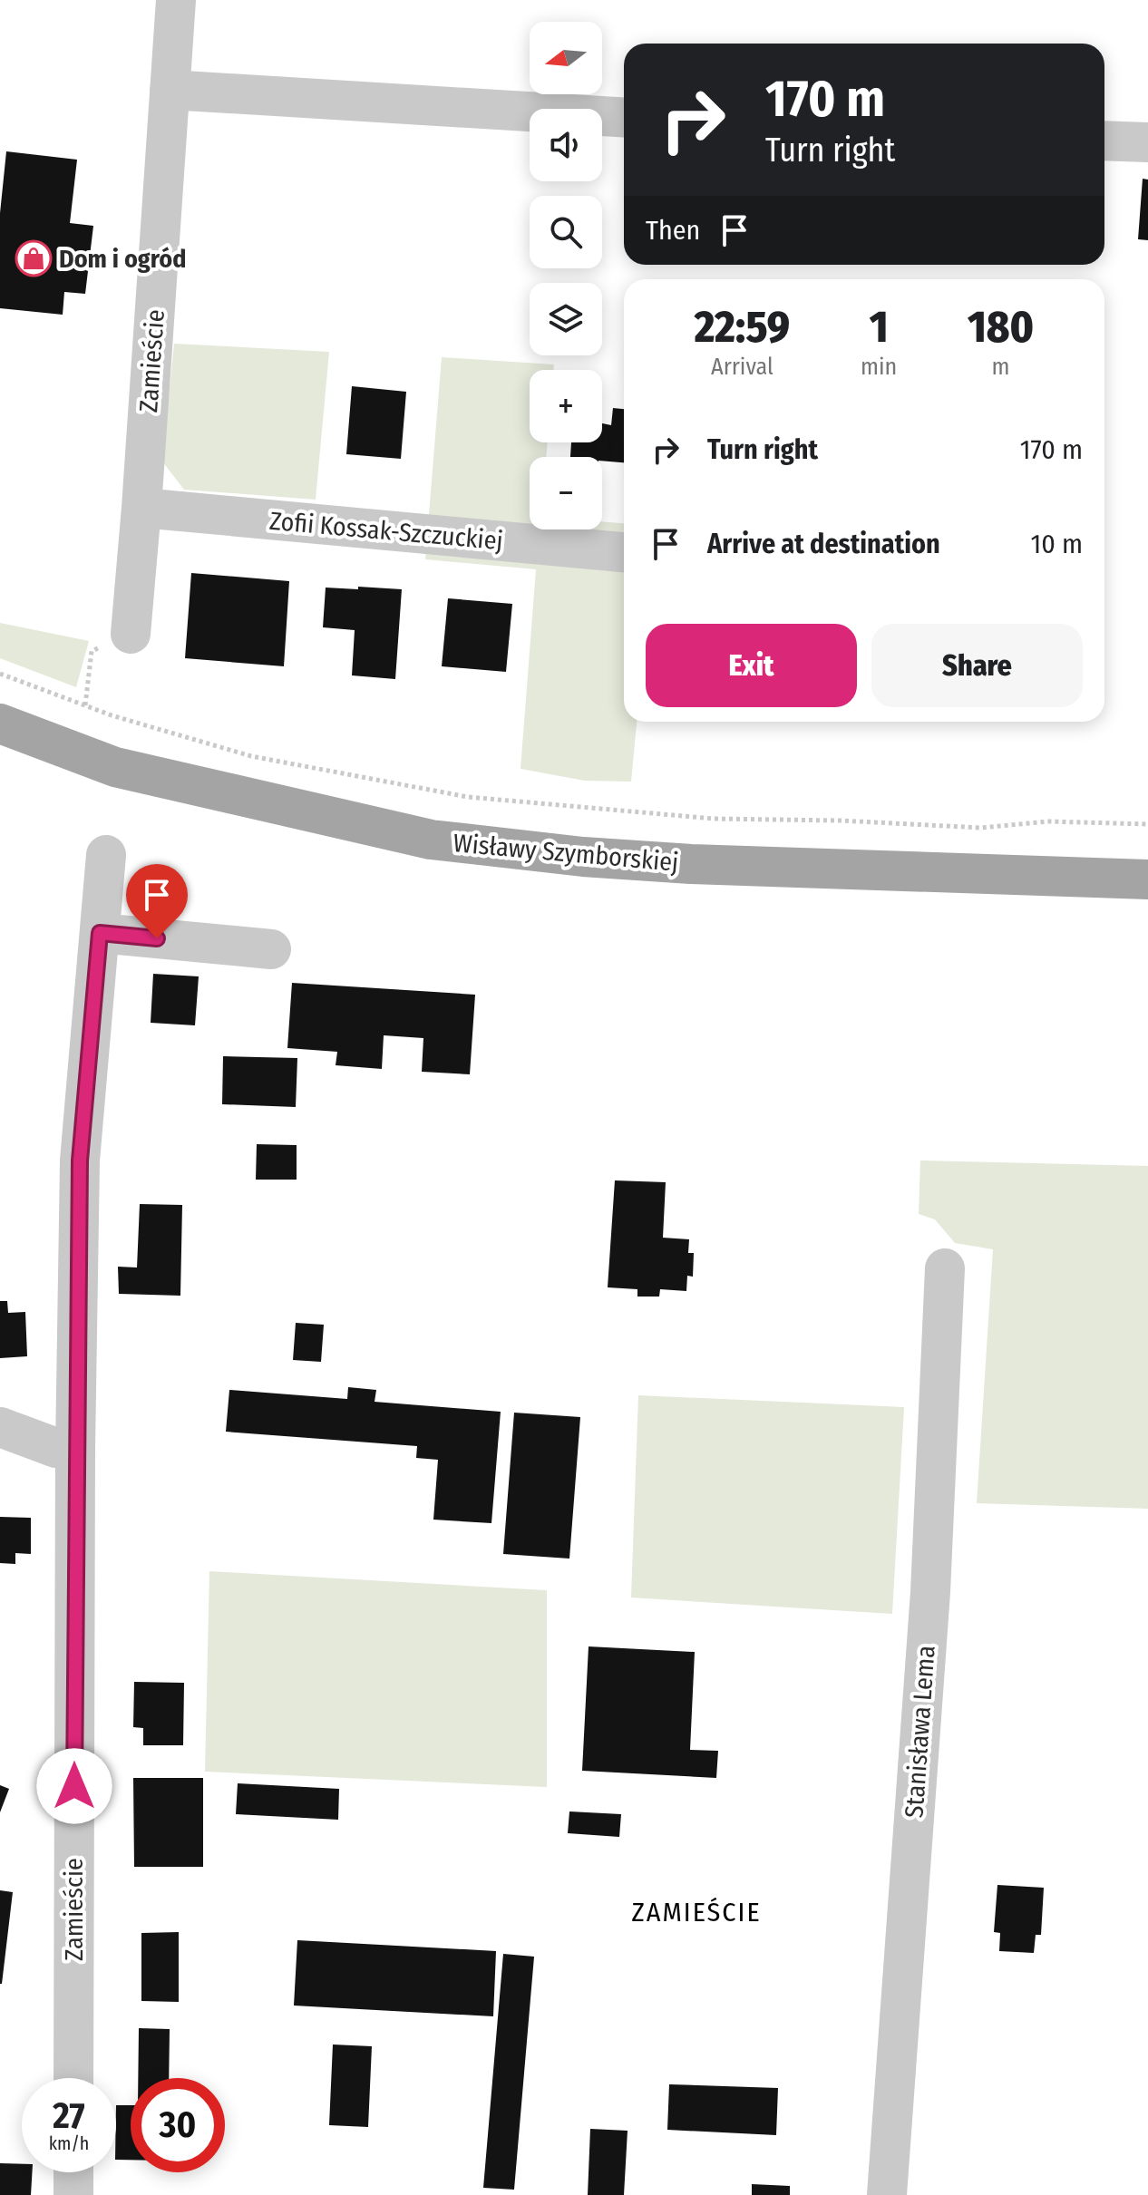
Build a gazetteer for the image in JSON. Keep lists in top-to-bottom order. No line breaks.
{"streets":{"main road":["Wisławy Szymborskiej"],"street":["Zamieście","Zofii Kossak-Szczuckiej","Stanisława Lema"]},"crossings":[["Zamieście","Zofii Kossak-Szczuckiej"]],"districts":["ZAMIEŚCIE"],"places":{"shop":["Dom i ogród"]},"north":"left","page":{"map_buttons":["+","−"],"turn":["170 m","Turn right"],"then":"Then","eta":["22:59","Arrival","1","min","180","m"],"list":[{"name":"Turn right","value":"170 m"},{"name":"Arrive at destination","value":"10 m"}],"buttons":["Exit","Share"],"speed":"27 km/h","limit":"30"}}
